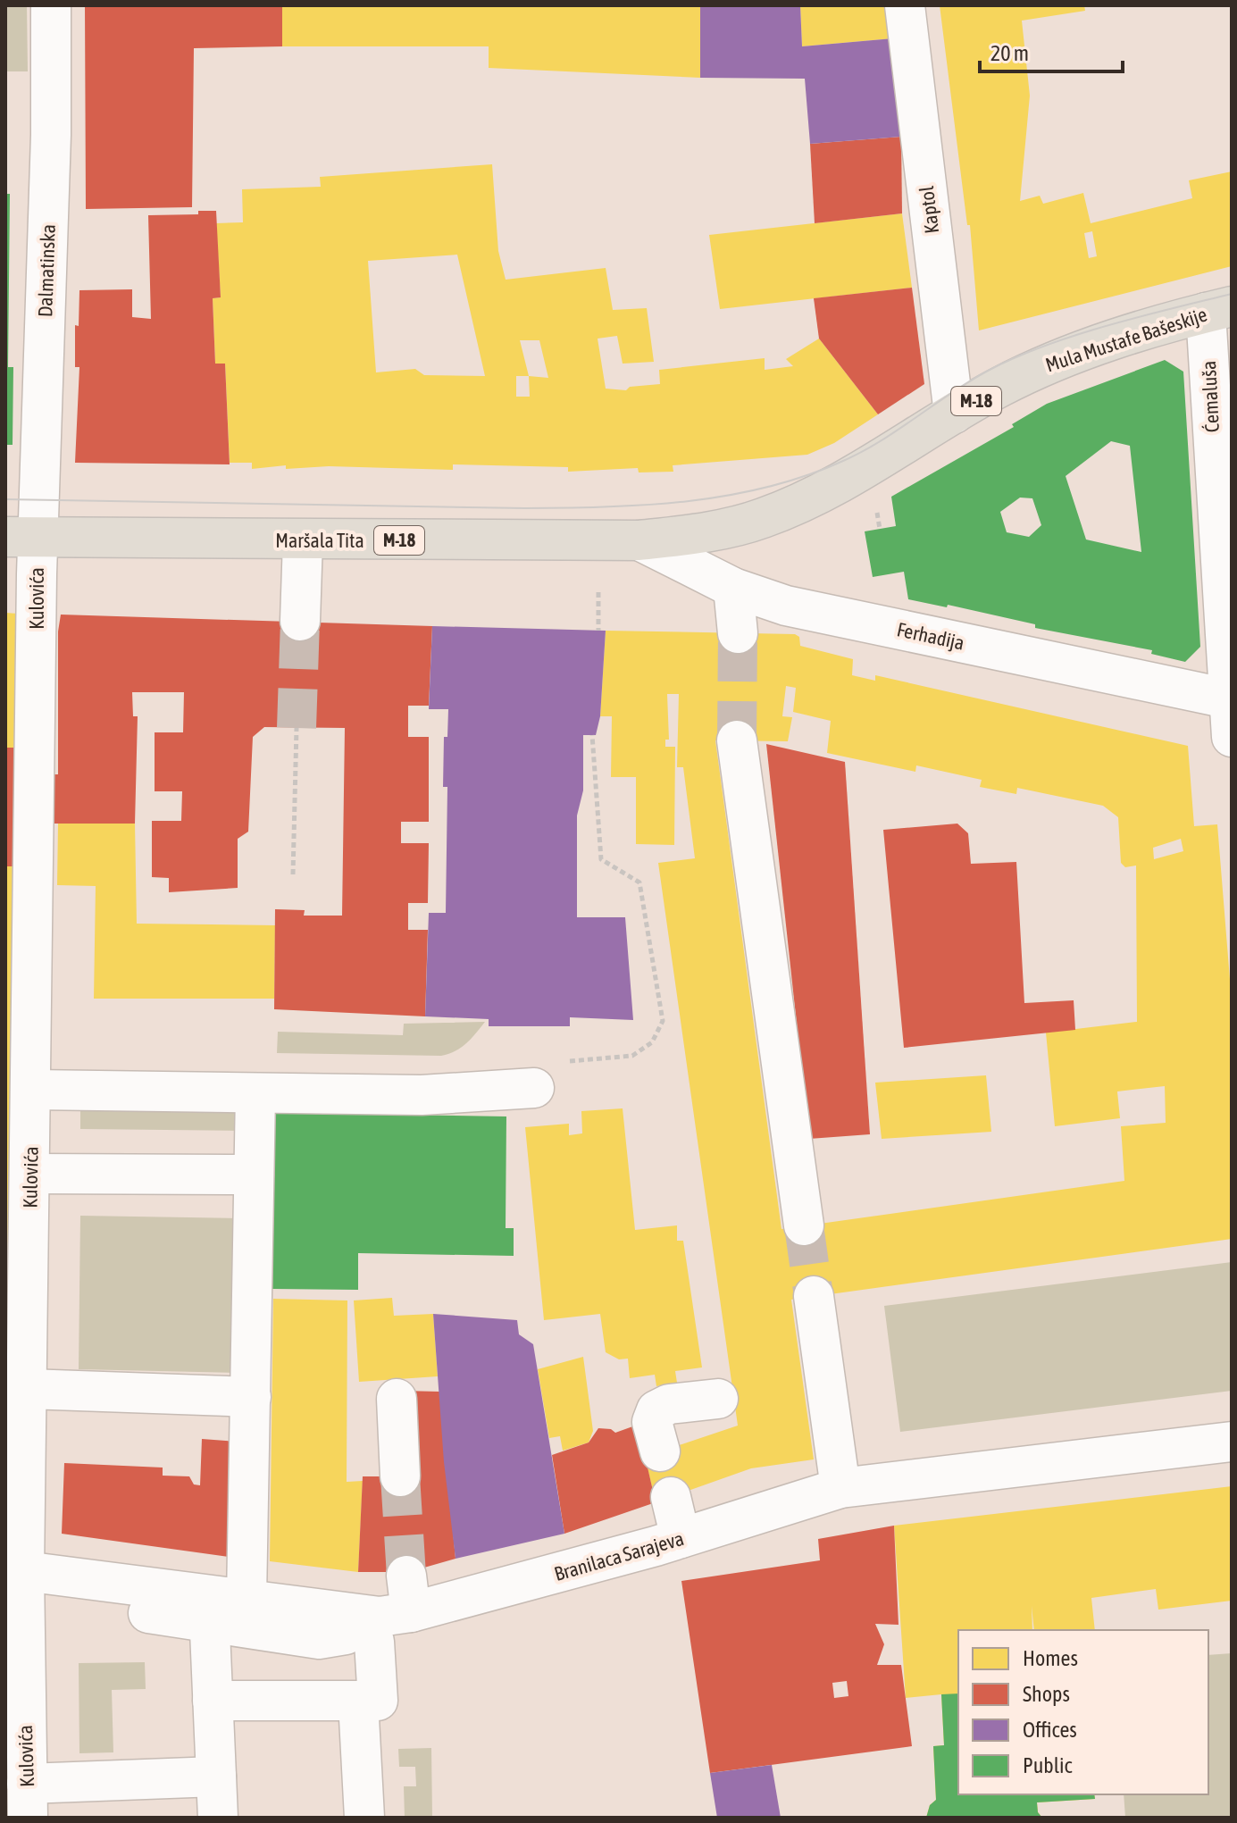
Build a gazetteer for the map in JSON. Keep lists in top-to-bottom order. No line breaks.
{"streets":{"main road":["Mula Mustafe Bašeskije","M-18","Maršala Tita"],"street":["Kaptol","Dalmatinska","Ćemaluša","Kulovića","Ferhadija","Branilaca Sarajeva"]},"crossings":[["Kaptol","Mula Mustafe Bašeskije"],["Dalmatinska","Maršala Tita"],["Dalmatinska","Kulovića"],["Mula Mustafe Bašeskije","Ćemaluša"],["Mula Mustafe Bašeskije","Maršala Tita"],["Ćemaluša","Ferhadija"],["Maršala Tita","Kulovića"],["Maršala Tita","Ferhadija"],["Kulovića","Branilaca Sarajeva"]],"legend":["Homes","Shops","Offices","Public"],"scale_bar":"20 m"}
